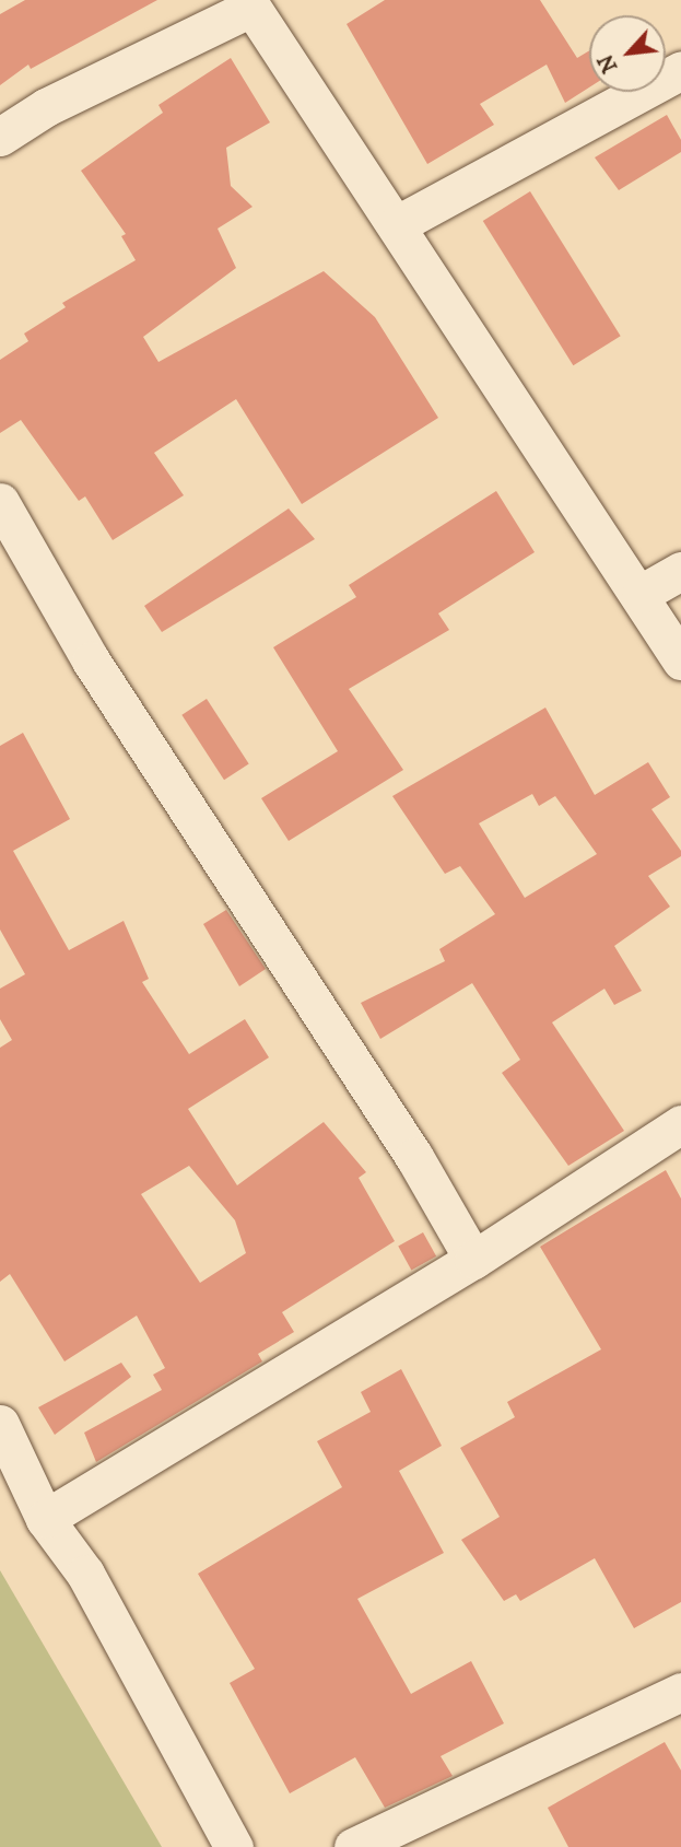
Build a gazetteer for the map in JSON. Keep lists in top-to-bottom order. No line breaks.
{"north":"bottom left"}
